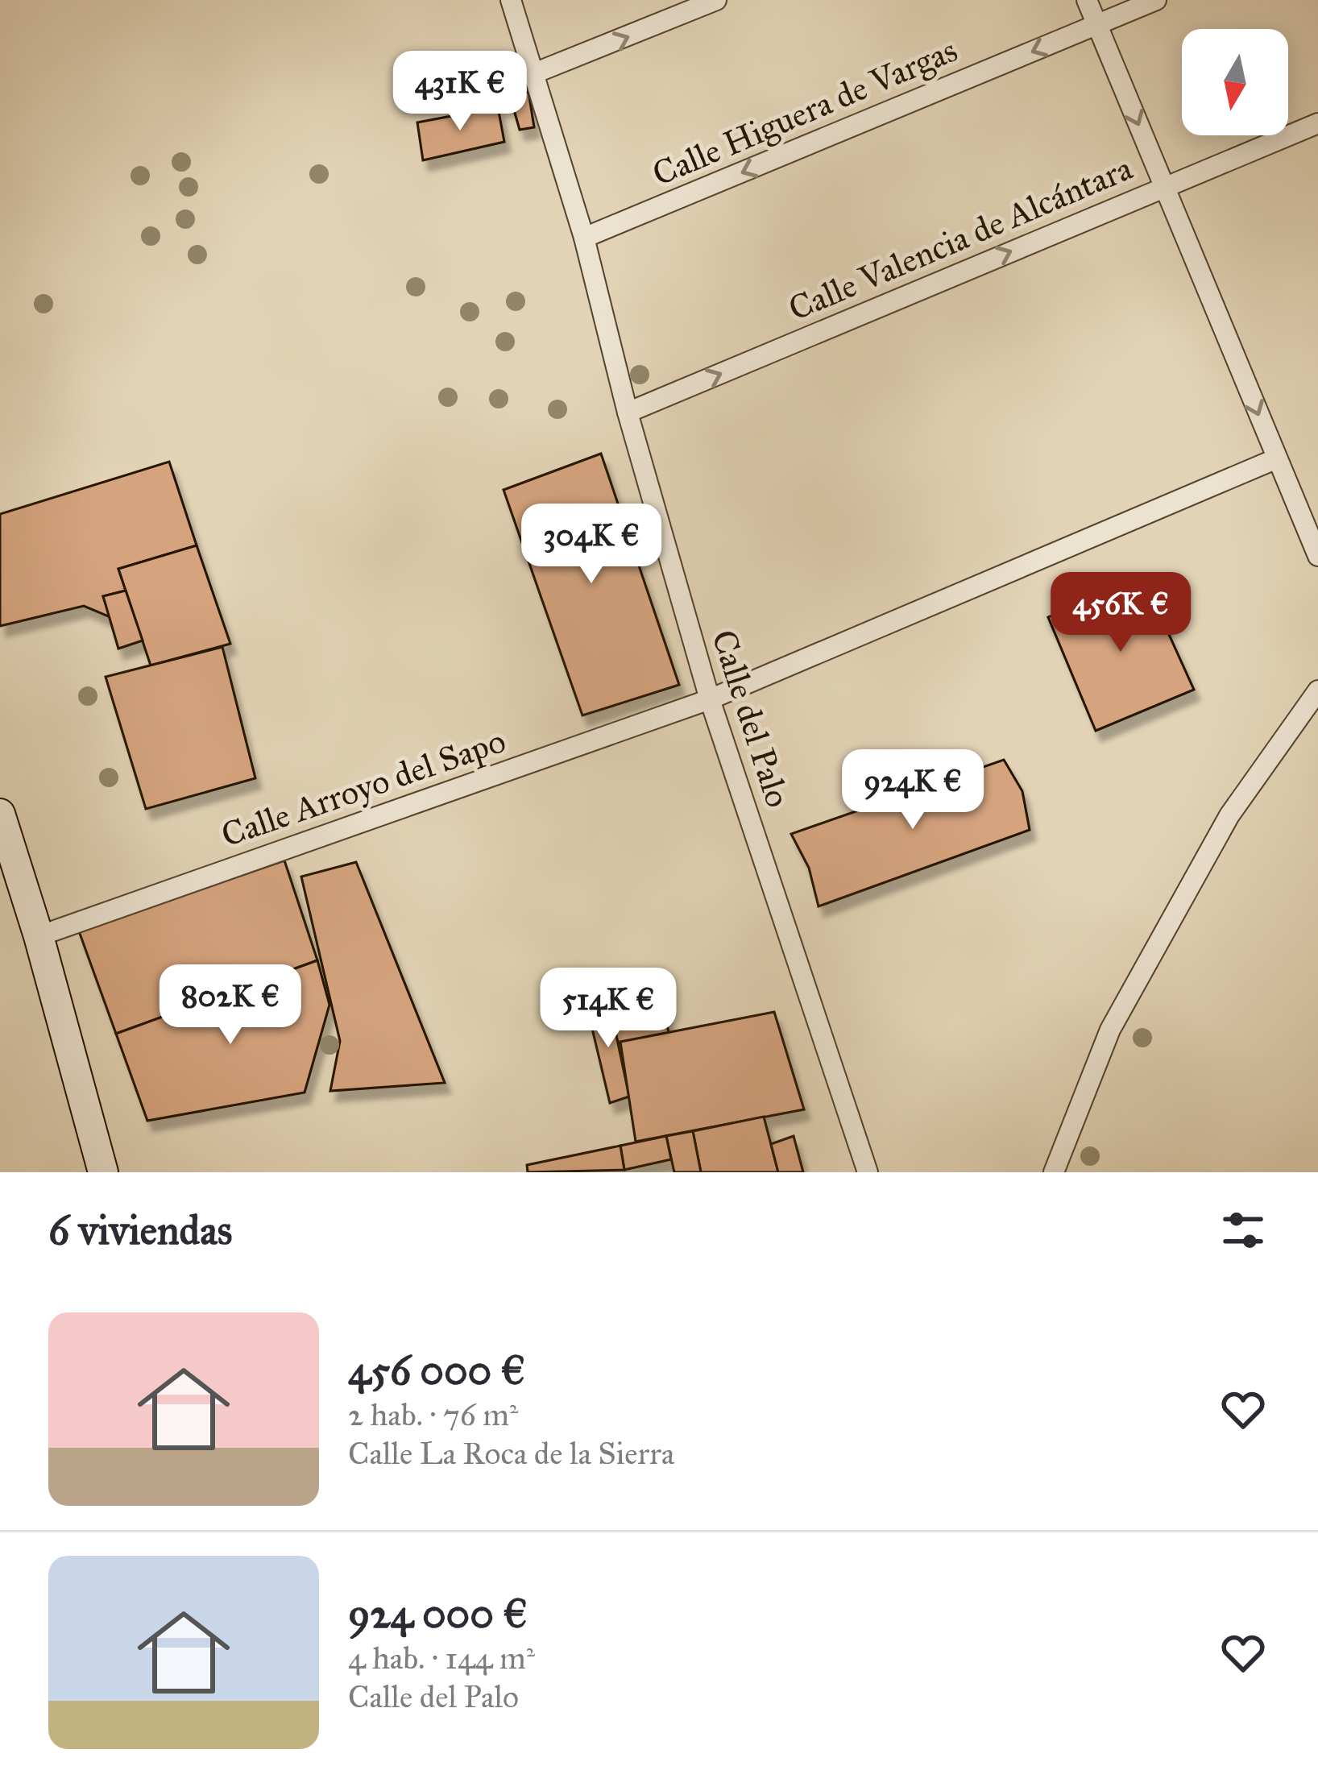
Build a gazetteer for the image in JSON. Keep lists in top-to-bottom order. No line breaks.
{"streets":{"street":["Calle Higuera de Vargas","Calle Valencia de Alcántara","Calle del Palo","Calle Arroyo del Sapo"]},"crossings":[["Calle Higuera de Vargas","Calle del Palo"],["Calle Valencia de Alcántara","Calle del Palo"],["Calle del Palo","Calle Arroyo del Sapo"]],"one_way":["Calle Valencia de Alcántara"],"north":"bottom","page":{"price":["431K €","304K €","456K €","924K €","802K €","514K €"],"heading":"6 viviendas","list":[{"name":"456 000 €","note":"2 hab. · 76 m² · Calle La Roca de la Sierra"},{"name":"924 000 €","note":"4 hab. · 144 m² · Calle del Palo"}]}}
